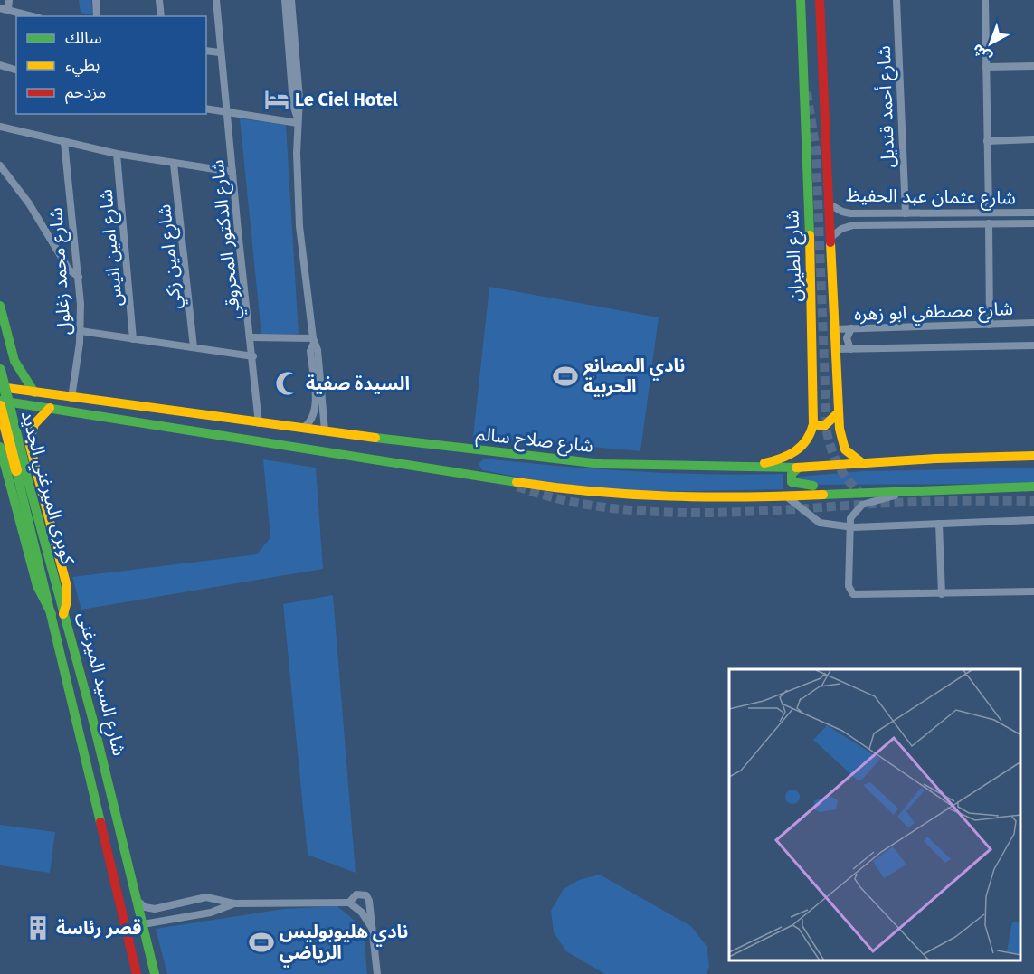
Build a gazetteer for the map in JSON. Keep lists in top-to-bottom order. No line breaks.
{"streets":{"main road":["شارع الطيران","شارع صلاح سالم","كوبرى الميرغني الجديد","شارع السيد الميرغنى"],"street":["شارع أحمد قنديل","شارع عثمان عبد الحفيظ","شارع الدكتور المحروقي","شارع امين انيس","شارع امين زكي","شارع محمد زغلول","شارع مصطفي ابو زهره"]},"crossings":[["شارع أحمد قنديل","شارع عثمان عبد الحفيظ"],["شارع الدكتور المحروقي","شارع صلاح سالم"],["شارع الطيران","شارع صلاح سالم"],["شارع محمد زغلول","شارع صلاح سالم"],["كوبرى الميرغني الجديد","شارع السيد الميرغنى"]],"places":{"hotel":["Le Ciel Hotel"],"sports":["نادي المصانع الحربية","نادي هليوبوليس الرياضي"],"mosque":["السيدة صفية"],"building":["قصر رئاسة"]},"legend":["سالك","بطيء","مزدحم"],"north":"bottom left"}
